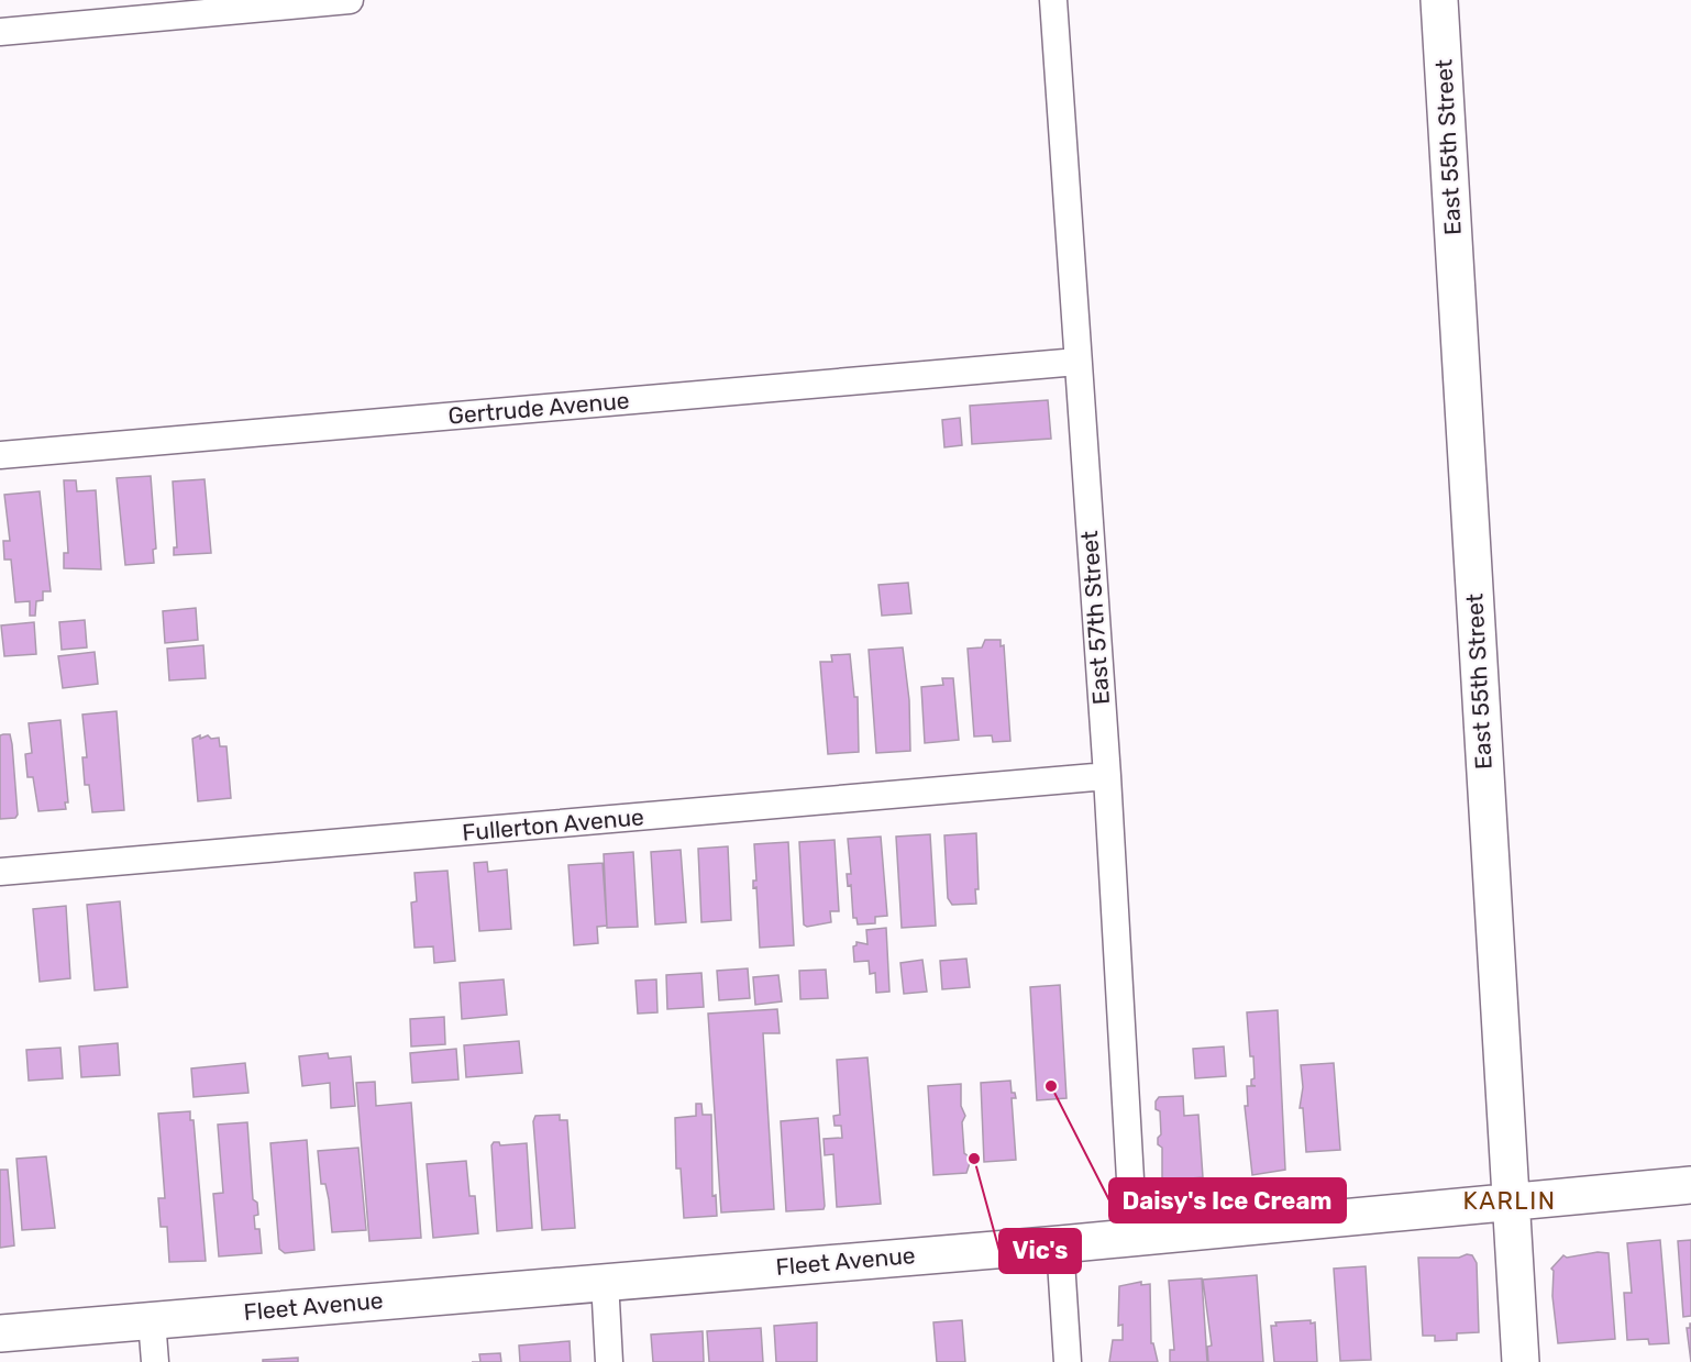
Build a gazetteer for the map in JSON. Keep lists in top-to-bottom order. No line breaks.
{"streets":{"street":["East 55th Street","Gertrude Avenue","East 57th Street","Fullerton Avenue","Fleet Avenue"]},"crossings":[["East 55th Street","Fleet Avenue"],["Gertrude Avenue","East 57th Street"],["East 57th Street","Fullerton Avenue"],["East 57th Street","Fleet Avenue"]],"districts":["KARLIN"],"places":["Daisy's Ice Cream","Vic's"]}
